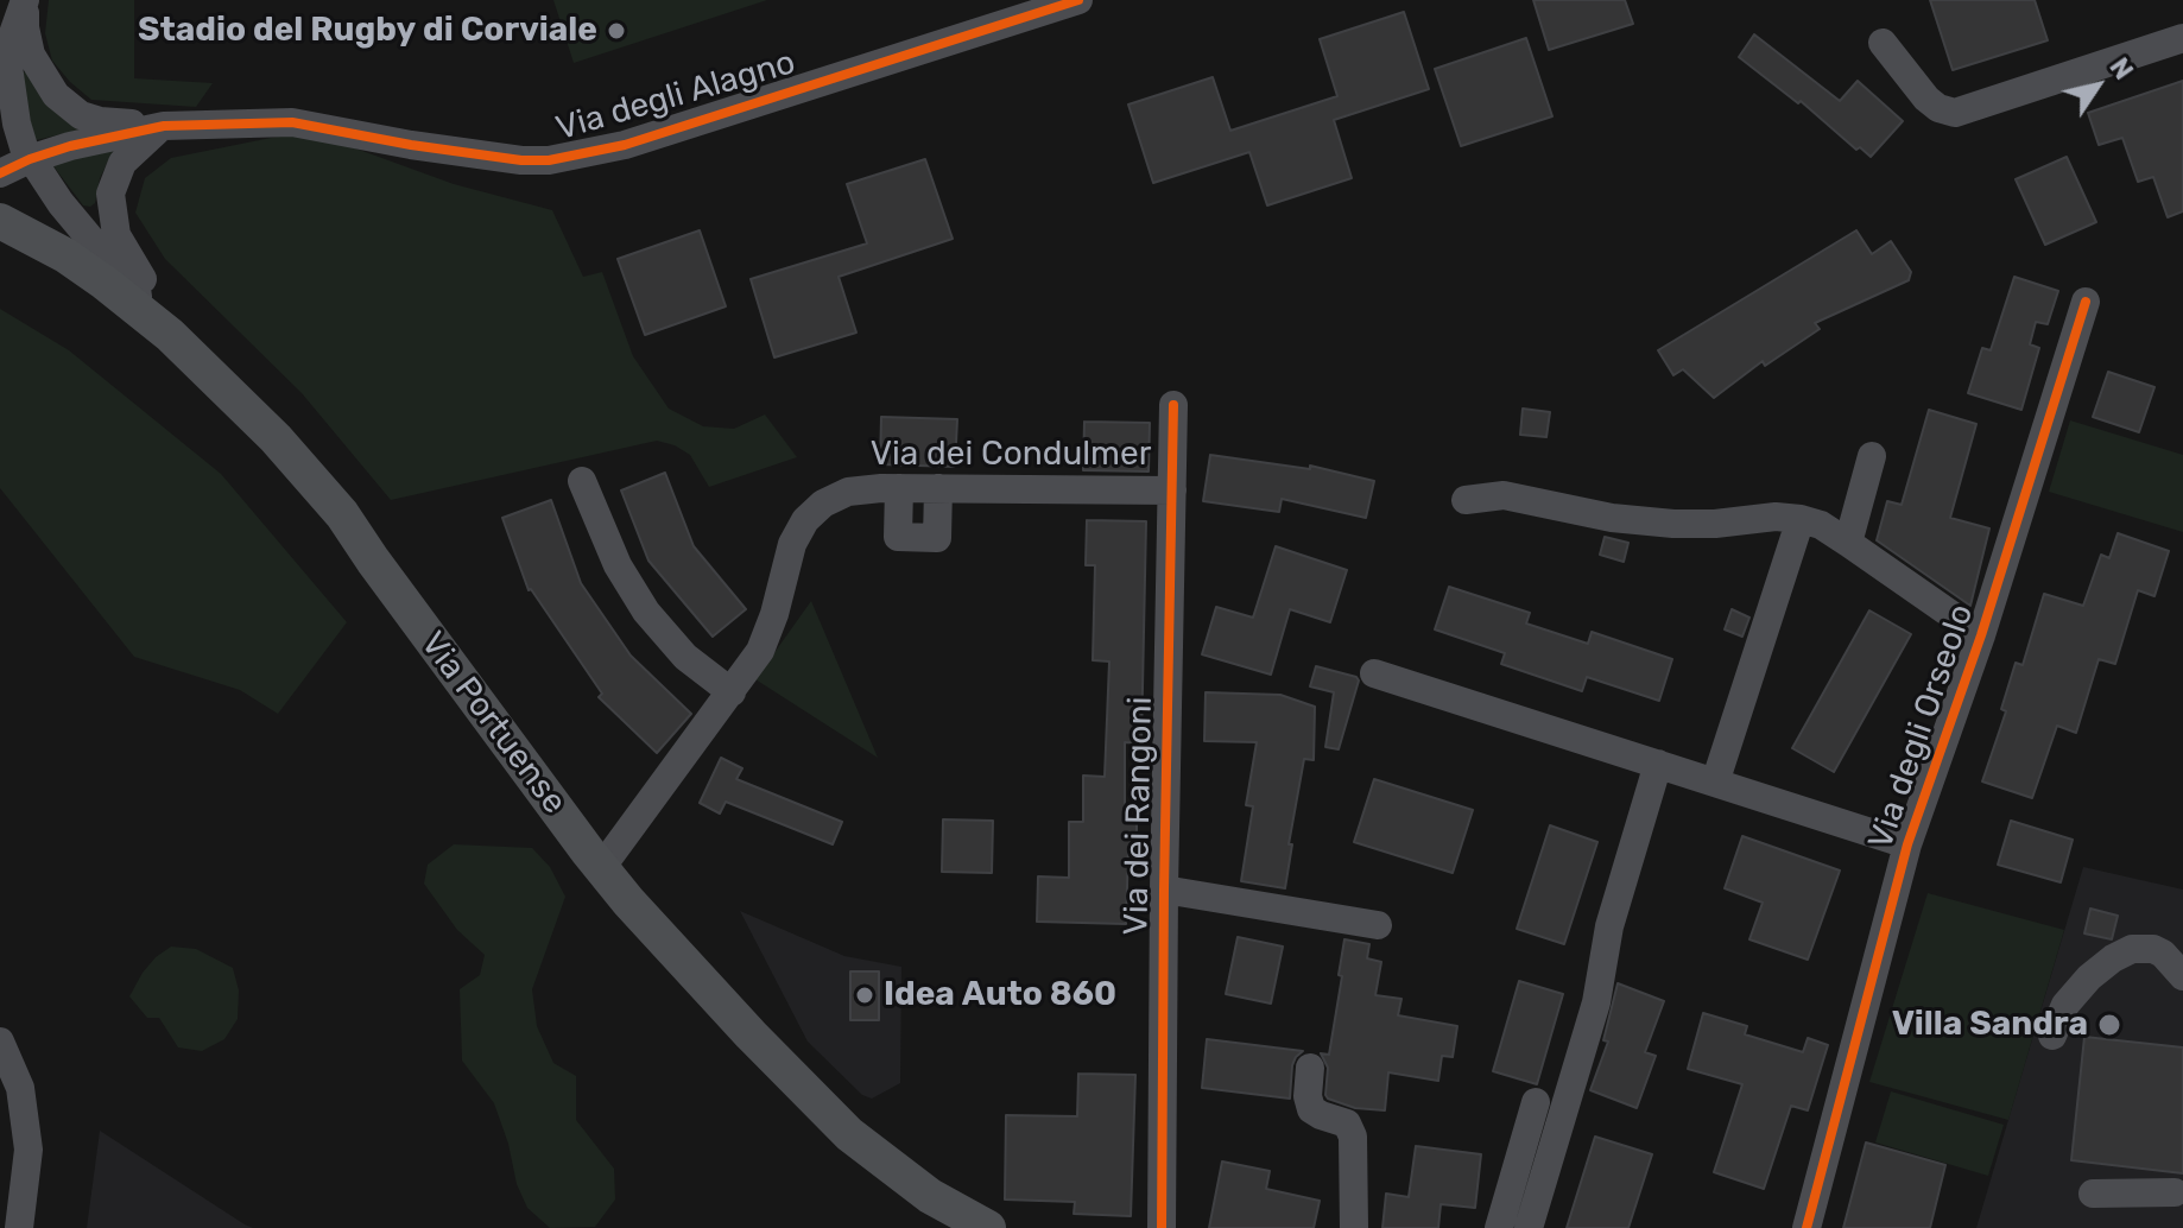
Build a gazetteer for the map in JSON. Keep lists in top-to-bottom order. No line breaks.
{"streets":{"main road":["Via Portuense"],"street":["Via degli Alagno","Via dei Condulmer","Via degli Orseolo","Via dei Rangoni"]},"crossings":[["Via dei Condulmer","Via dei Rangoni"]],"places":["Stadio del Rugby di Corviale","Idea Auto 860","Villa Sandra"],"north":"top right"}
